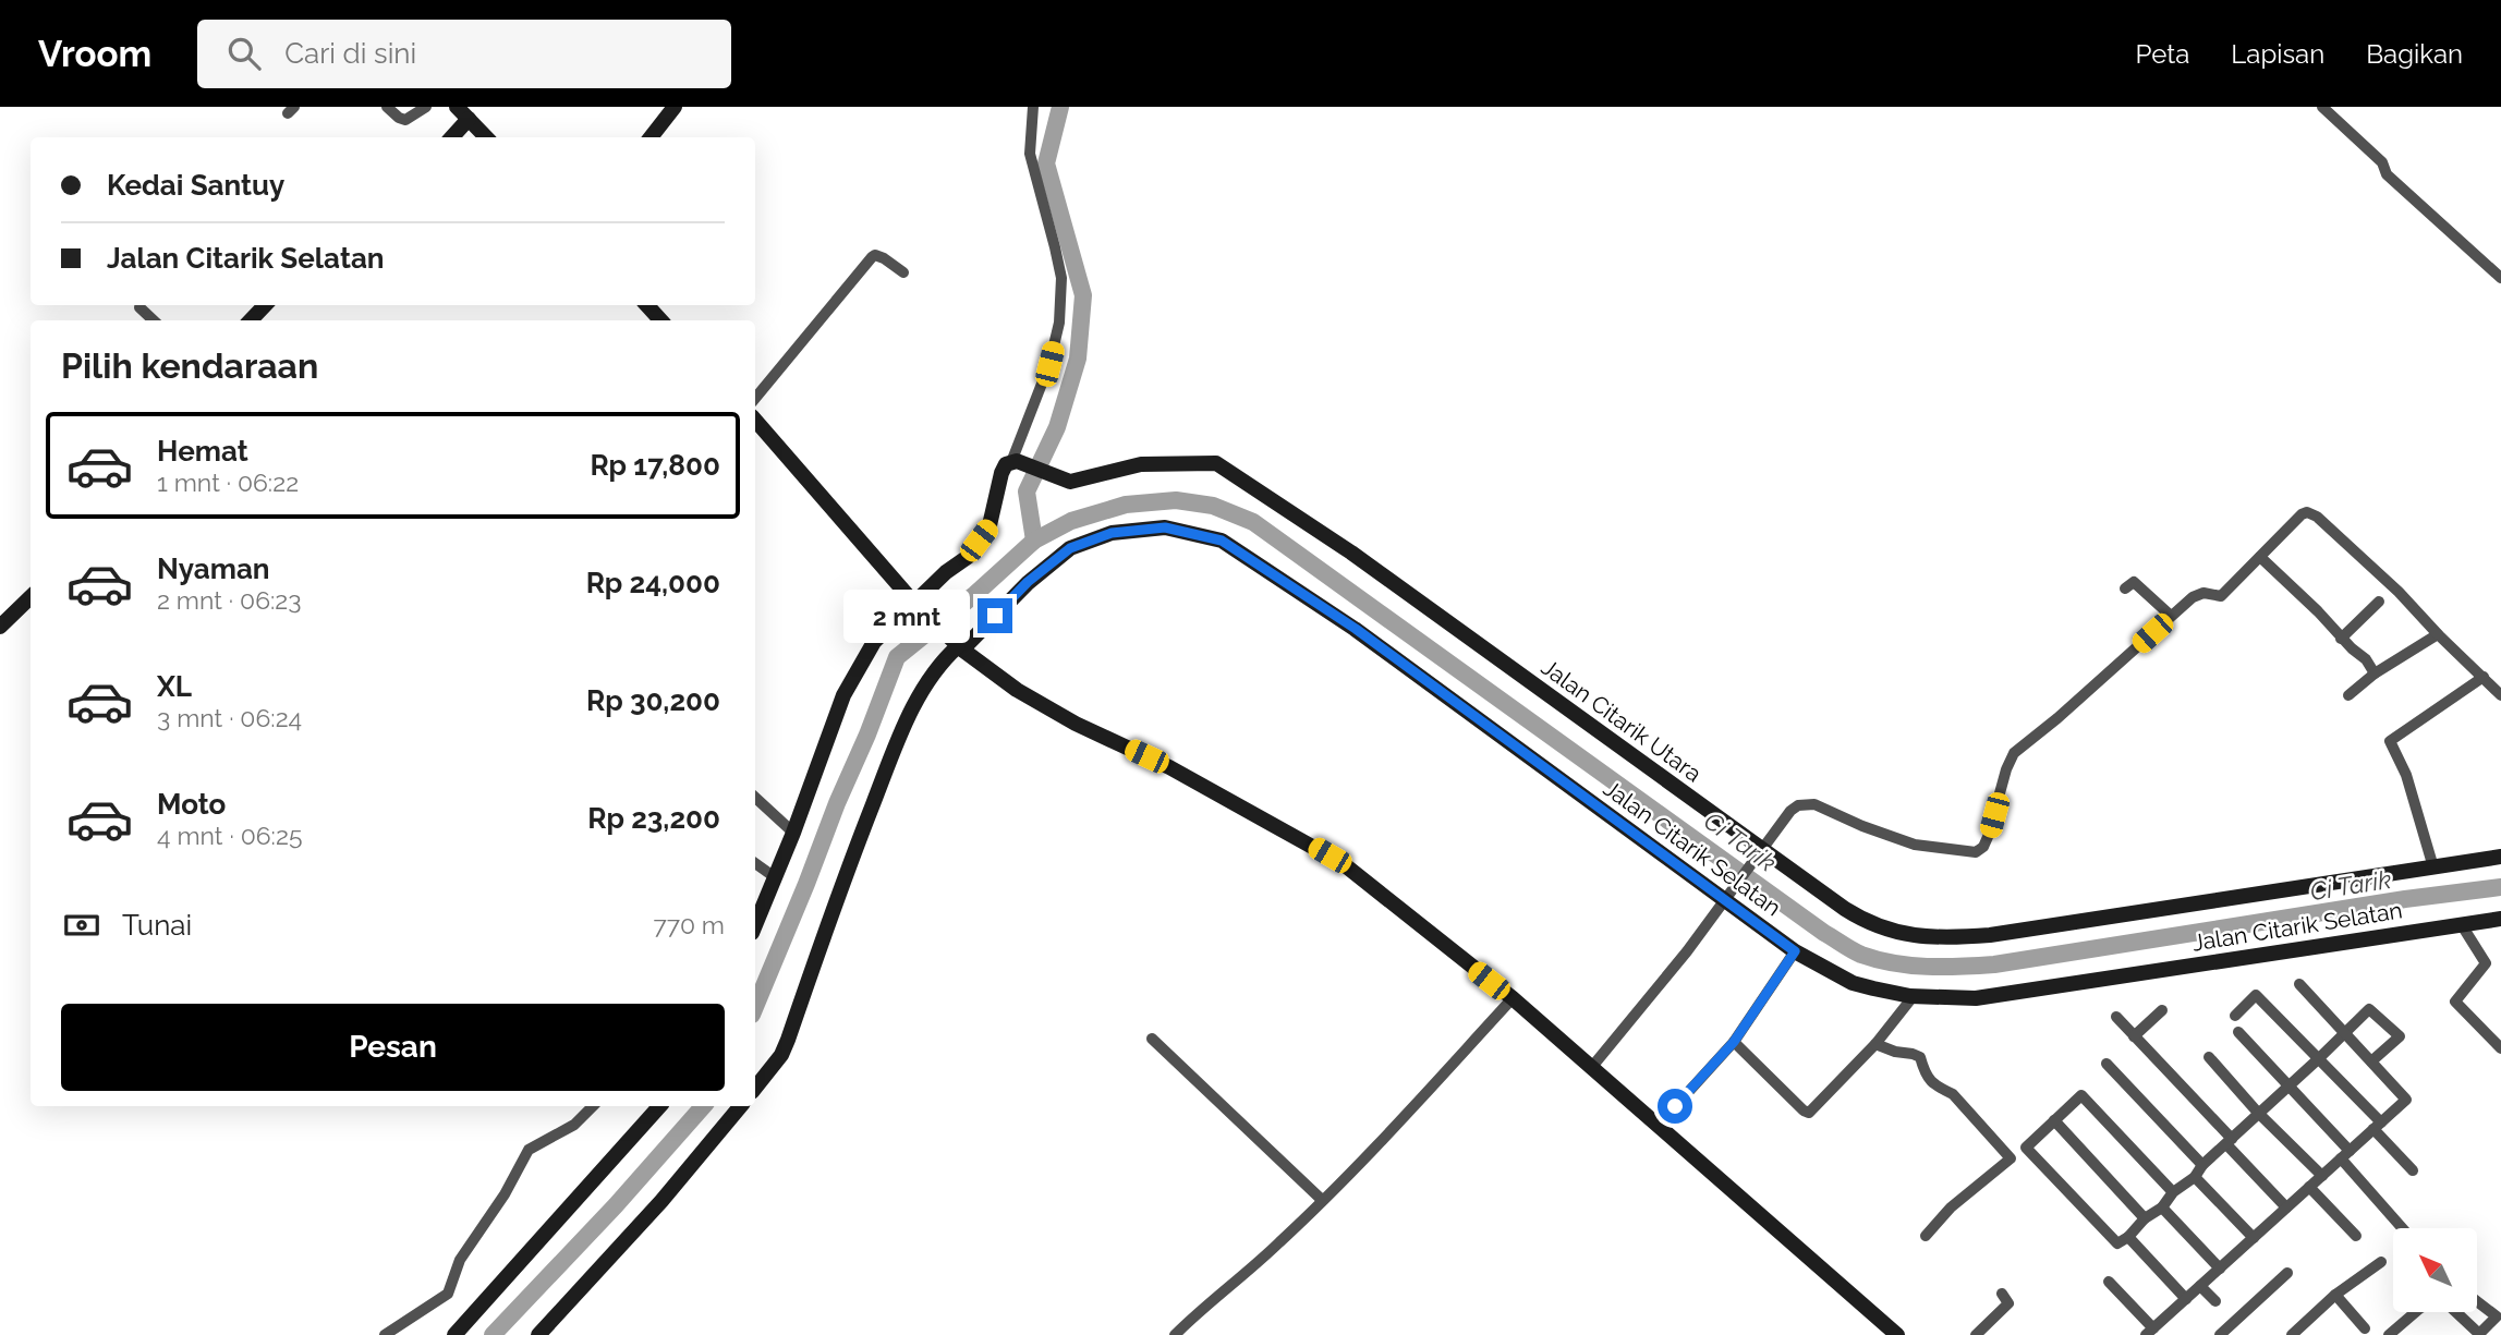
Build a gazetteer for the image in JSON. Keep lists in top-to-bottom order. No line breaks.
{"streets":{"street":["Jalan Citarik Utara","Jalan Citarik Selatan"]},"water":["Ci Tarik"],"north":"top left","page":{"header":"Vroom","search":"Cari di sini","nav":["Peta","Lapisan","Bagikan"],"banner":["Kedai Santuy","Jalan Citarik Selatan"],"heading":"Pilih kendaraan","list":[{"name":"Hemat","note":"1 mnt · 06:22","value":"Rp 17,800"},{"name":"Nyaman","note":"2 mnt · 06:23","value":"Rp 24,000"},{"name":"XL","note":"3 mnt · 06:24","value":"Rp 30,200"},{"name":"Moto","note":"4 mnt · 06:25","value":"Rp 23,200"}],"bubble":"2 mnt","pay":["Tunai","770 m"],"buttons":"Pesan"}}
